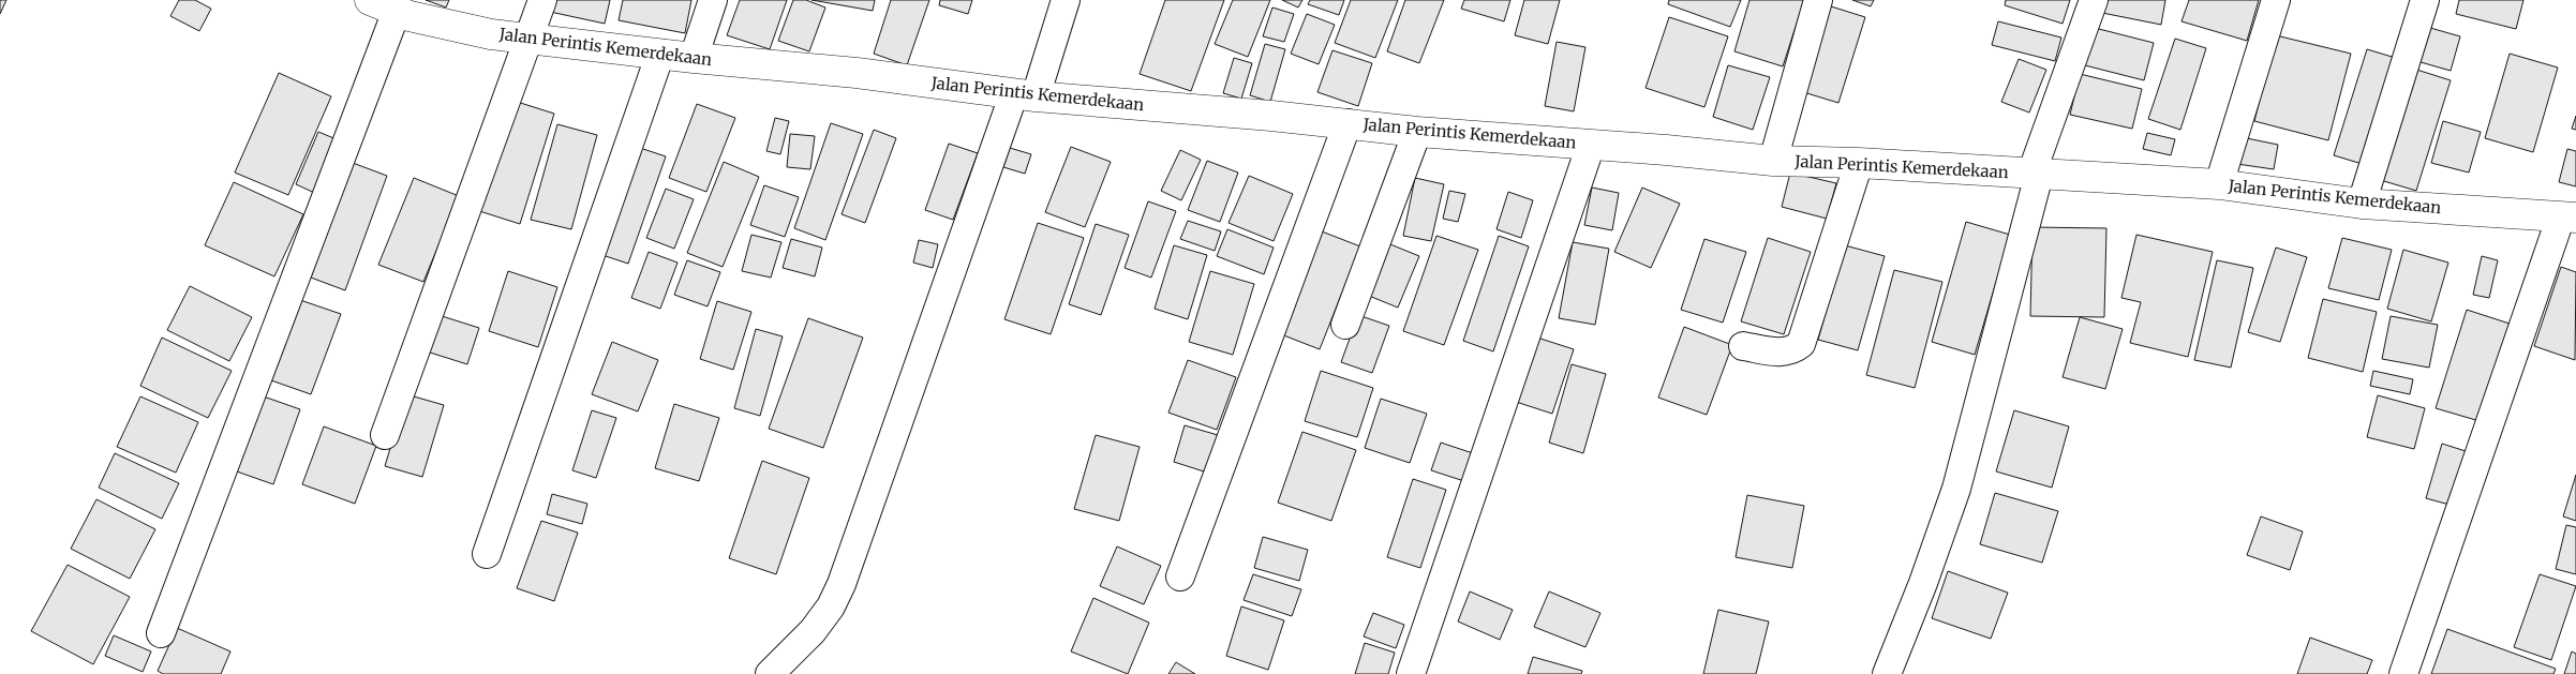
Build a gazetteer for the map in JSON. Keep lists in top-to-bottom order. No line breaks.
{"streets":{"street":["Jalan Perintis Kemerdekaan"]}}
